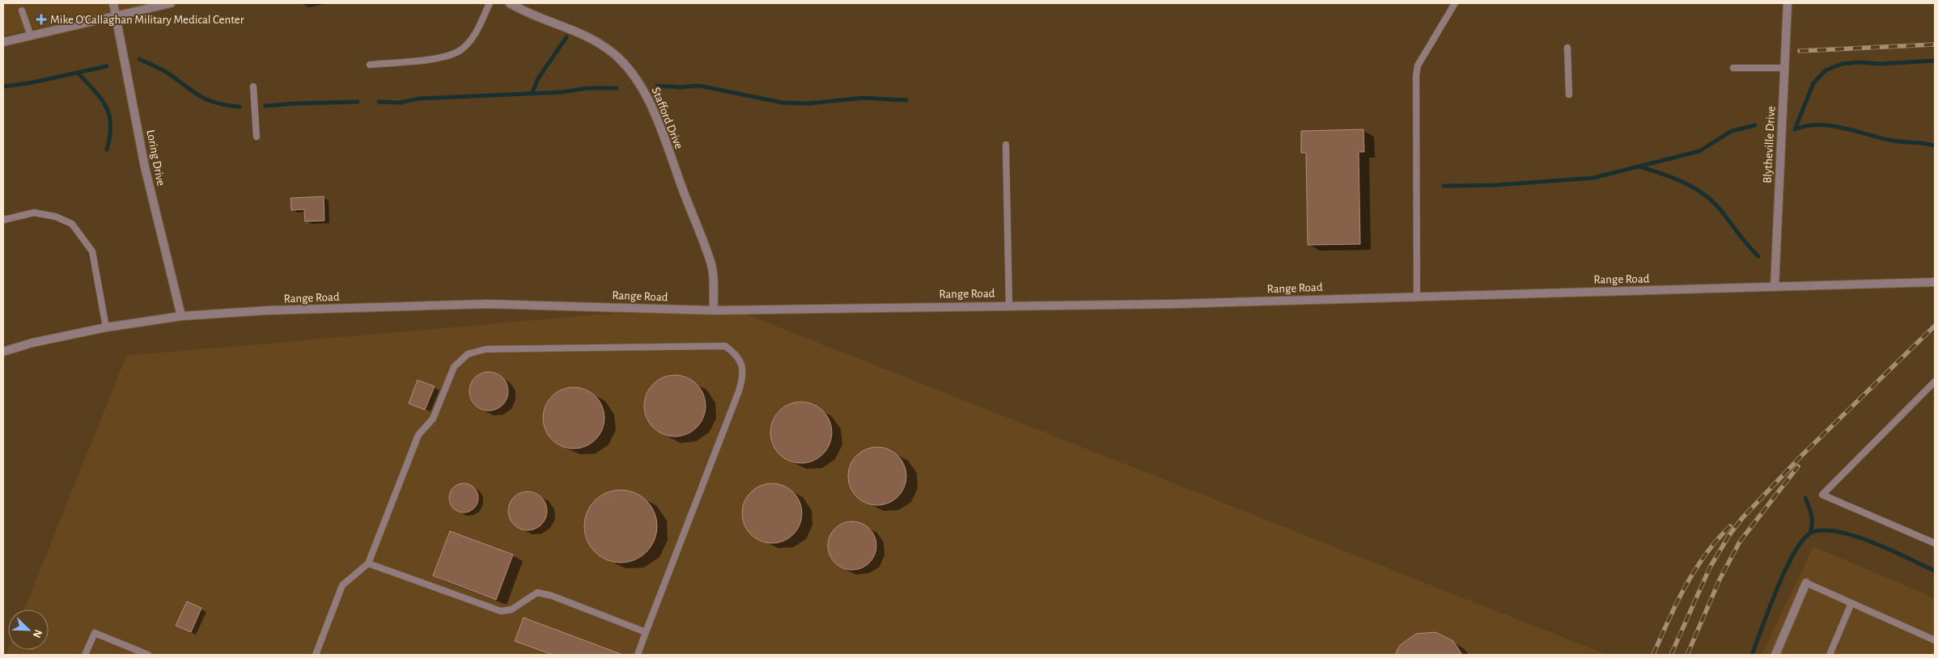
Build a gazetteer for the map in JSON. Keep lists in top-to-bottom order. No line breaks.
{"streets":{"street":["Stafford Drive","Blytheville Drive","Loring Drive","Range Road"]},"crossings":[["Stafford Drive","Range Road"],["Blytheville Drive","Range Road"],["Loring Drive","Range Road"]],"places":{"health":["Mike O'Callaghan Military Medical Center"]},"north":"bottom right"}
